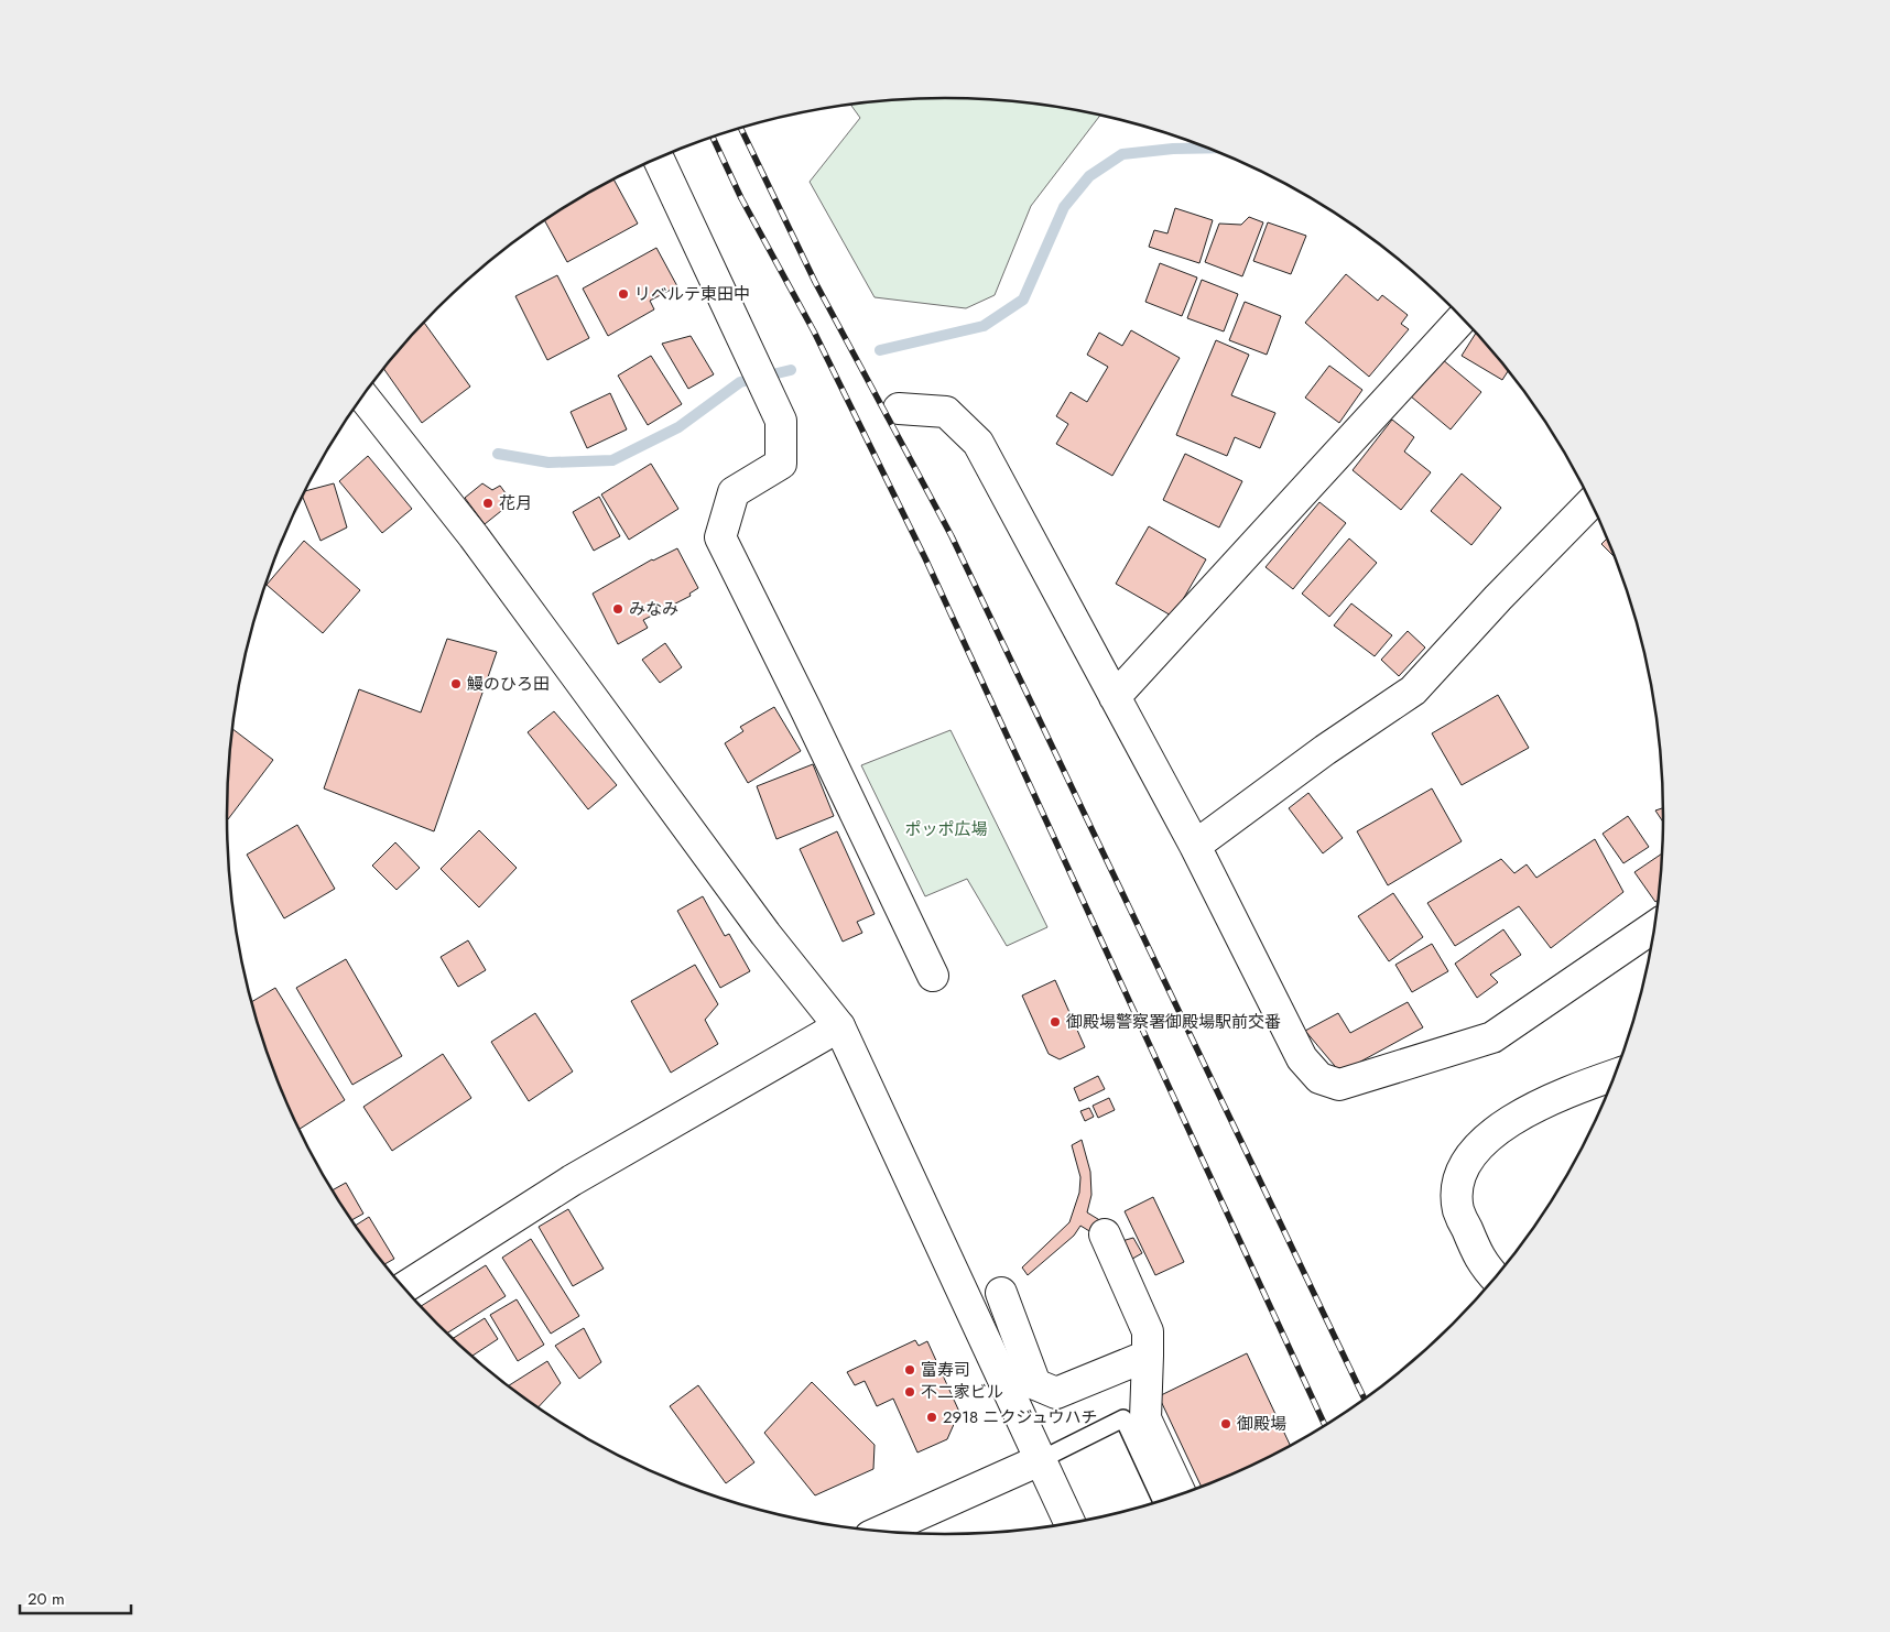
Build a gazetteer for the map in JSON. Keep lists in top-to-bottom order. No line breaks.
{"parks":["ポッポ広場"],"places":["リベルテ東田中","花月","みなみ","鰻のひろ田","御殿場警察署御殿場駅前交番","富寿司","不二家ビル","2918 ニクジュウハチ","御殿場"],"scale_bar":"20 m"}
